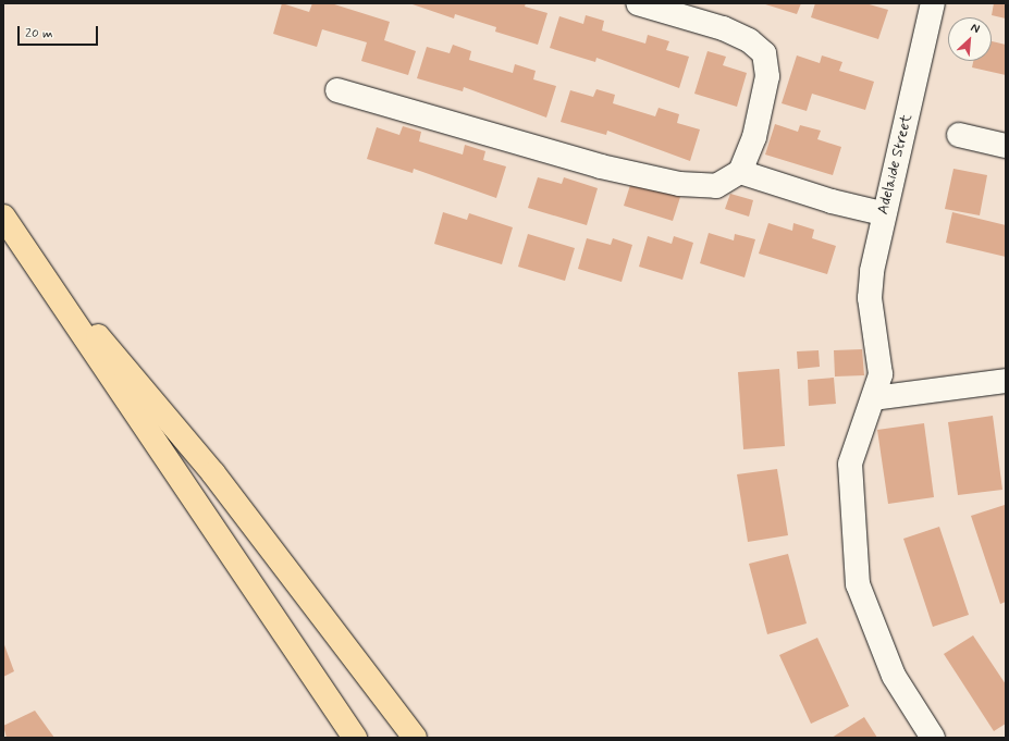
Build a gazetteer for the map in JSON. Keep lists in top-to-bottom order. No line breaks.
{"streets":{"street":["Adelaide Street"]},"scale_bar":"20 m","north":"top right"}
